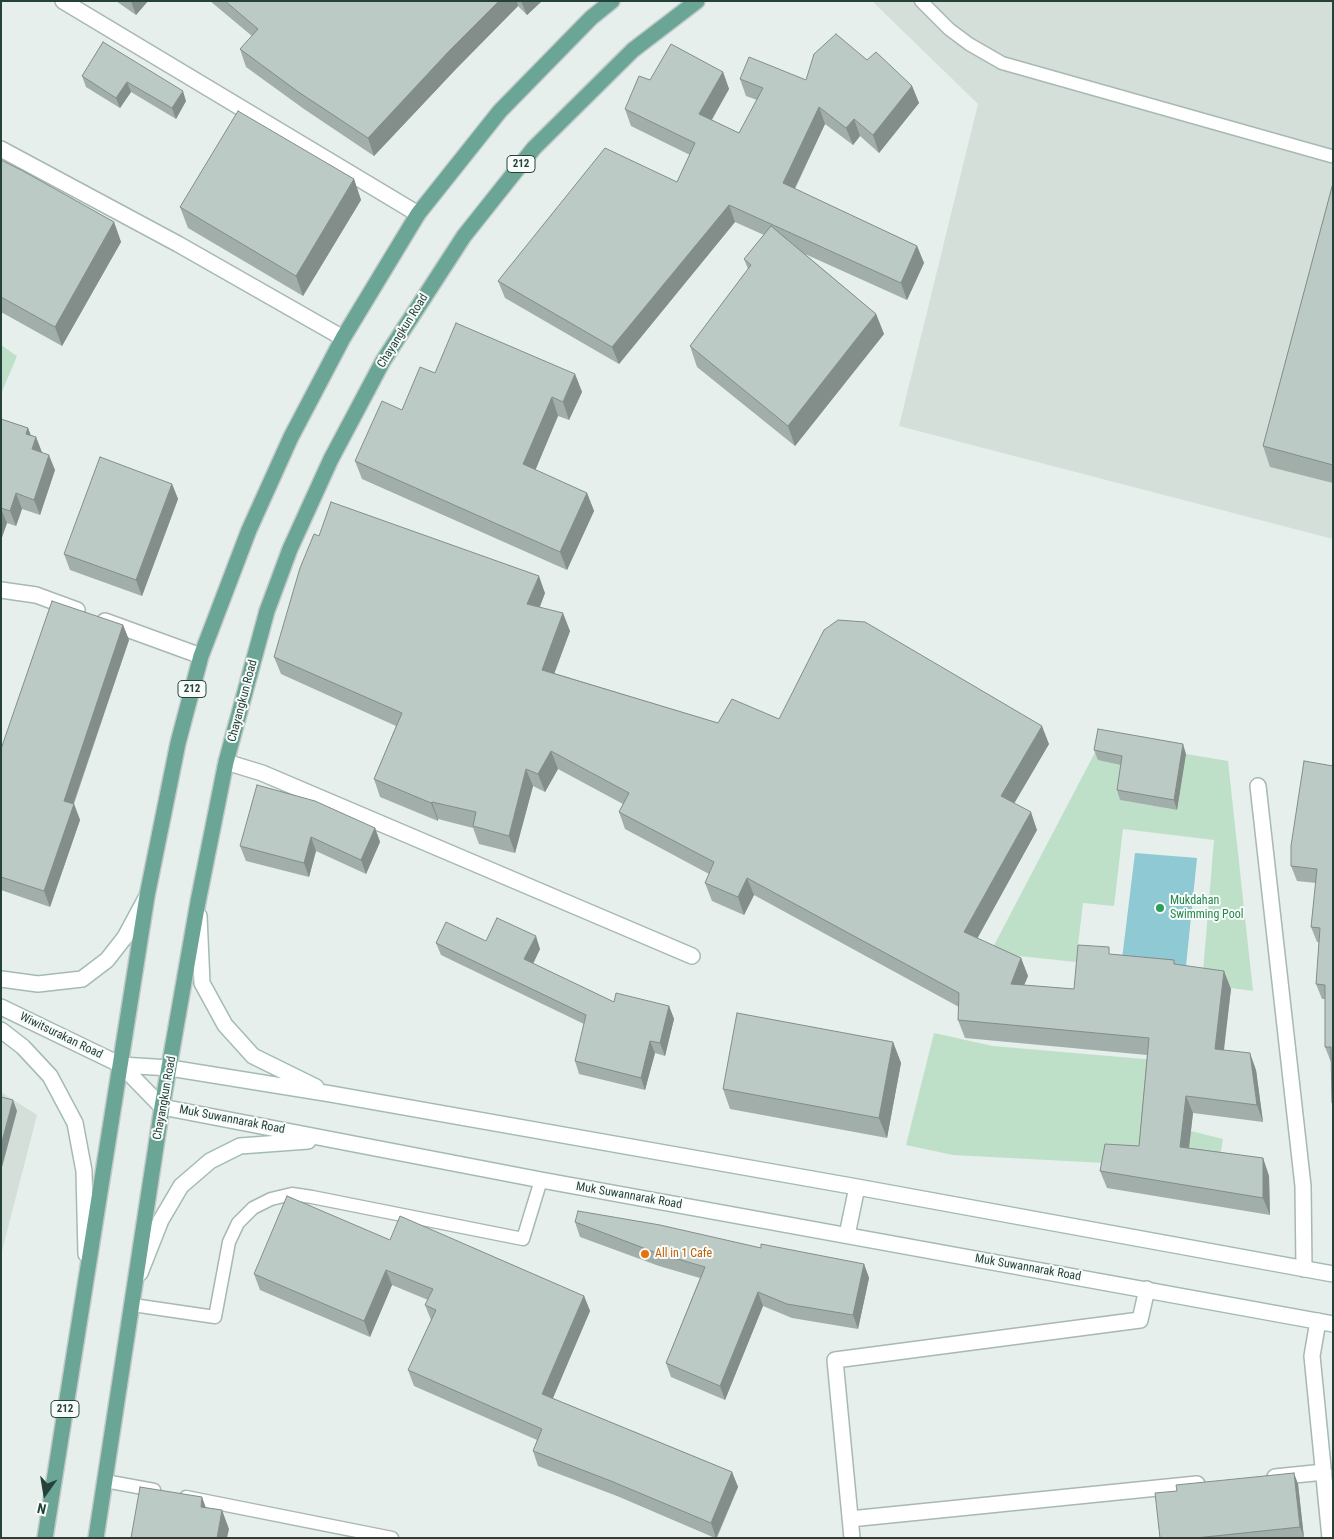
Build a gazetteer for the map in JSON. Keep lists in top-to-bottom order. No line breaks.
{"streets":{"main road":["212","Chayangkun Road","Wiwitsurakan Road","Muk Suwannarak Road"]},"crossings":[["212","Wiwitsurakan Road"],["212","Muk Suwannarak Road"],["Chayangkun Road","Muk Suwannarak Road"],["Wiwitsurakan Road","Muk Suwannarak Road"]],"places":["Mukdahan Swimming Pool","All in 1 Cafe"],"north":"bottom"}
